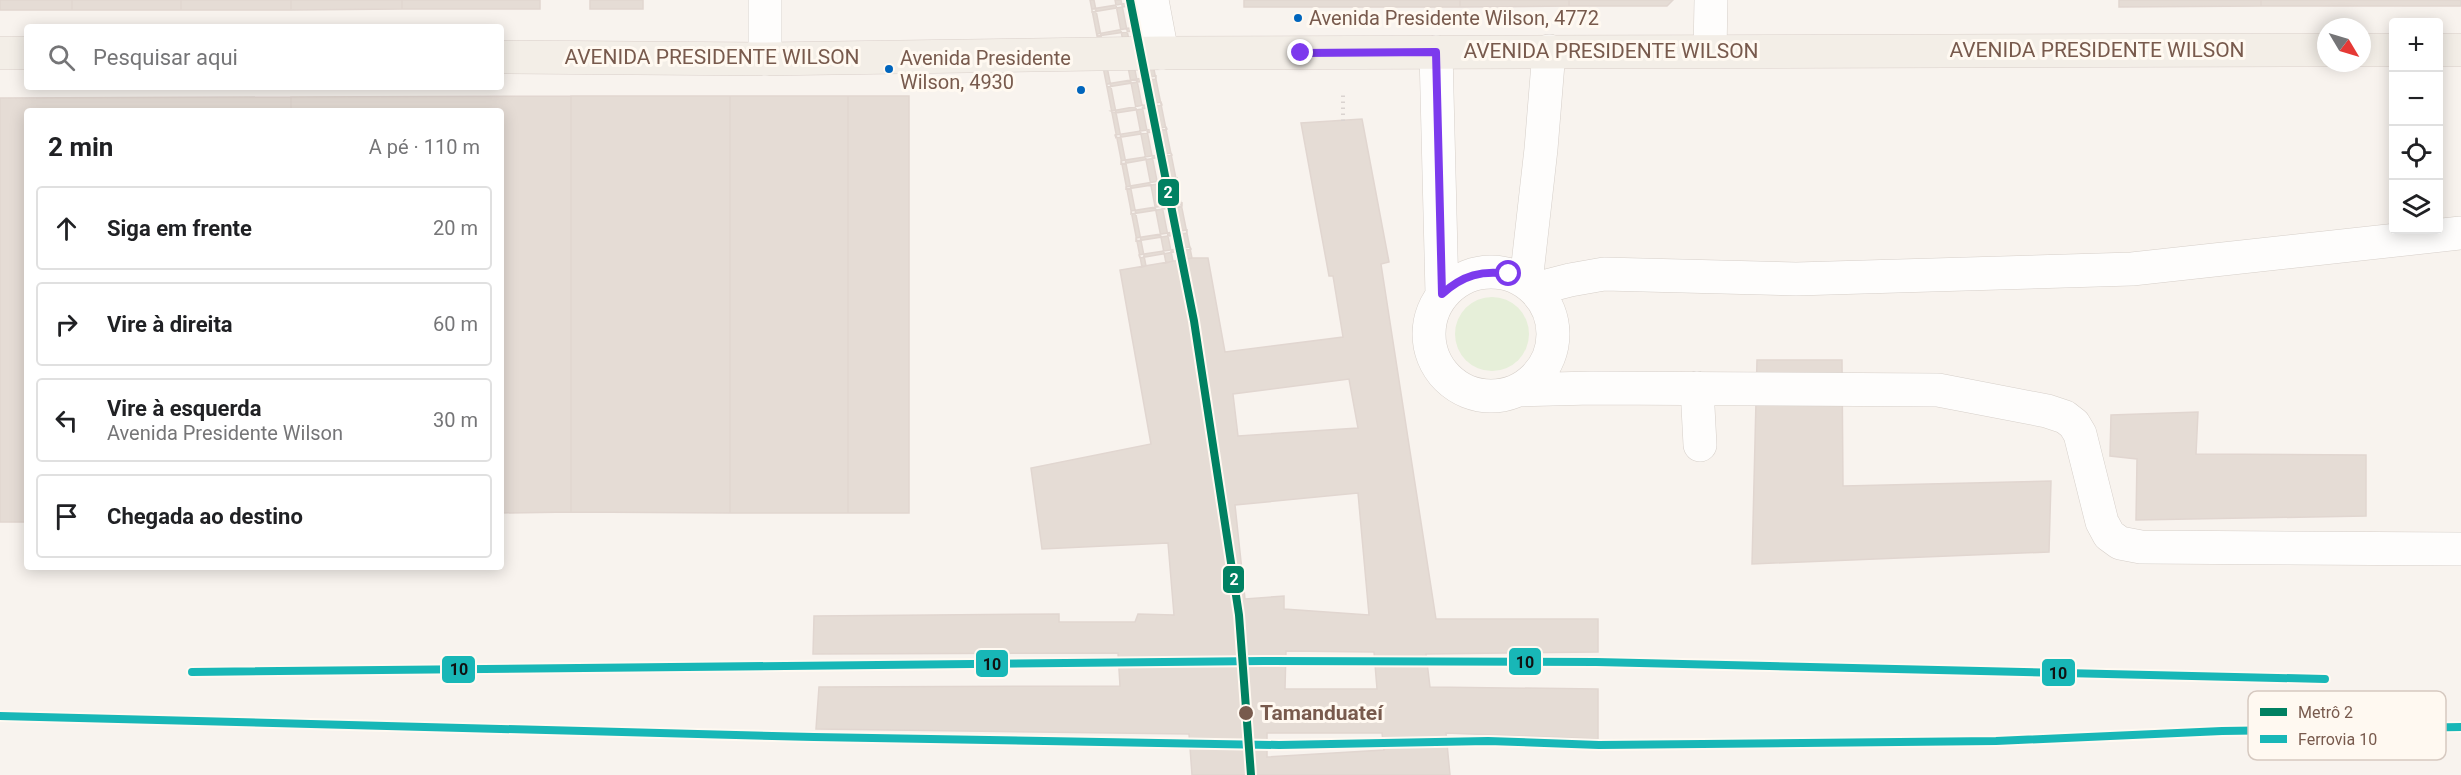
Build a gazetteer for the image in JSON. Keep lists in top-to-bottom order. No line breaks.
{"streets":{"main road":["AVENIDA PRESIDENTE WILSON"]},"places":["Avenida Presidente Wilson, 4772","Avenida Presidente Wilson, 4930","Tamanduateí"],"lines":["metro line 2","rail line 10"],"legend":["Metrô 2","Ferrovia 10"],"north":"bottom right","page":{"map_buttons":["+","−"],"search":"Pesquisar aqui","heading":["2 min","A pé · 110 m"],"list":[["Siga em frente","20 m"],["Vire à direita","60 m"],["Vire à esquerda","Avenida Presidente Wilson","30 m"],"Chegada ao destino"]}}
